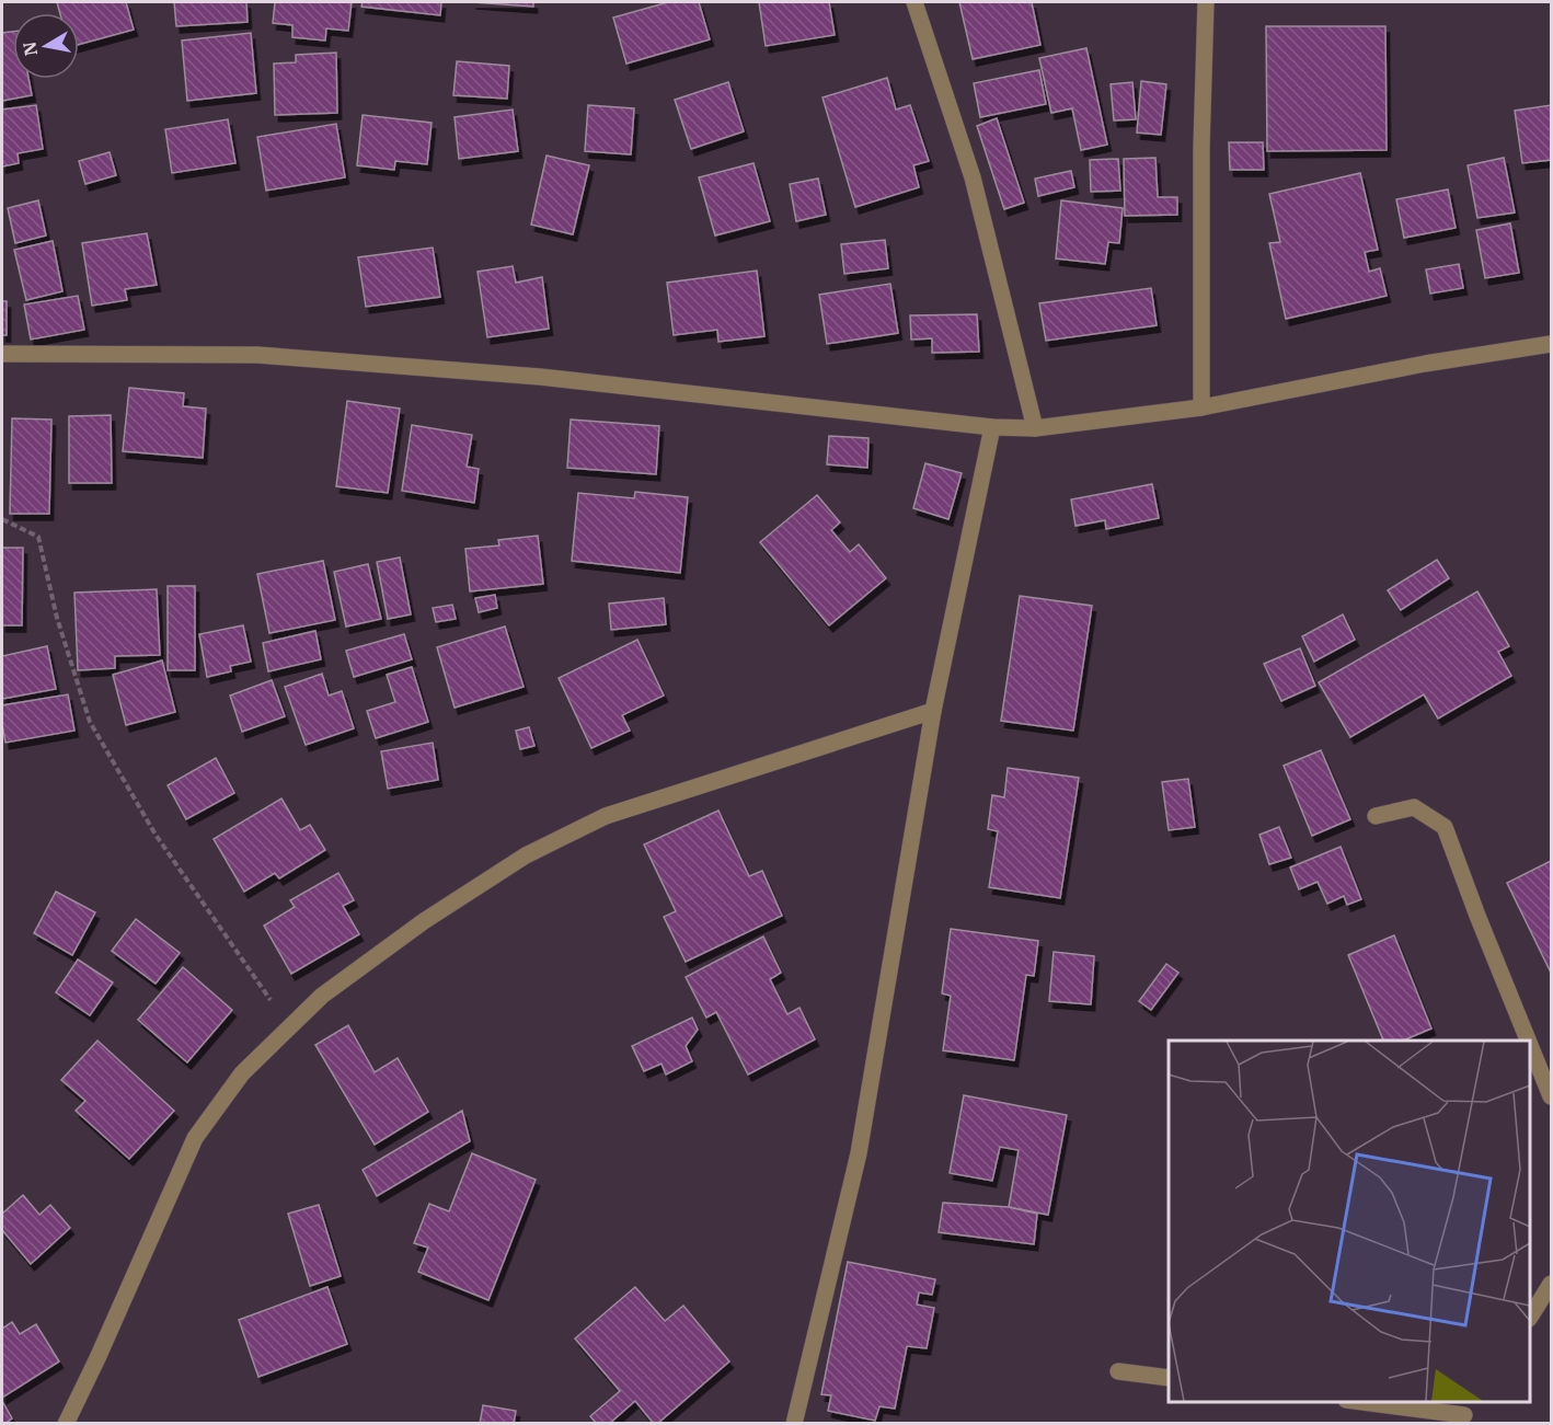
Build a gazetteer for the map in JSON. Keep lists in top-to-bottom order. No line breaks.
{"north":"left"}
